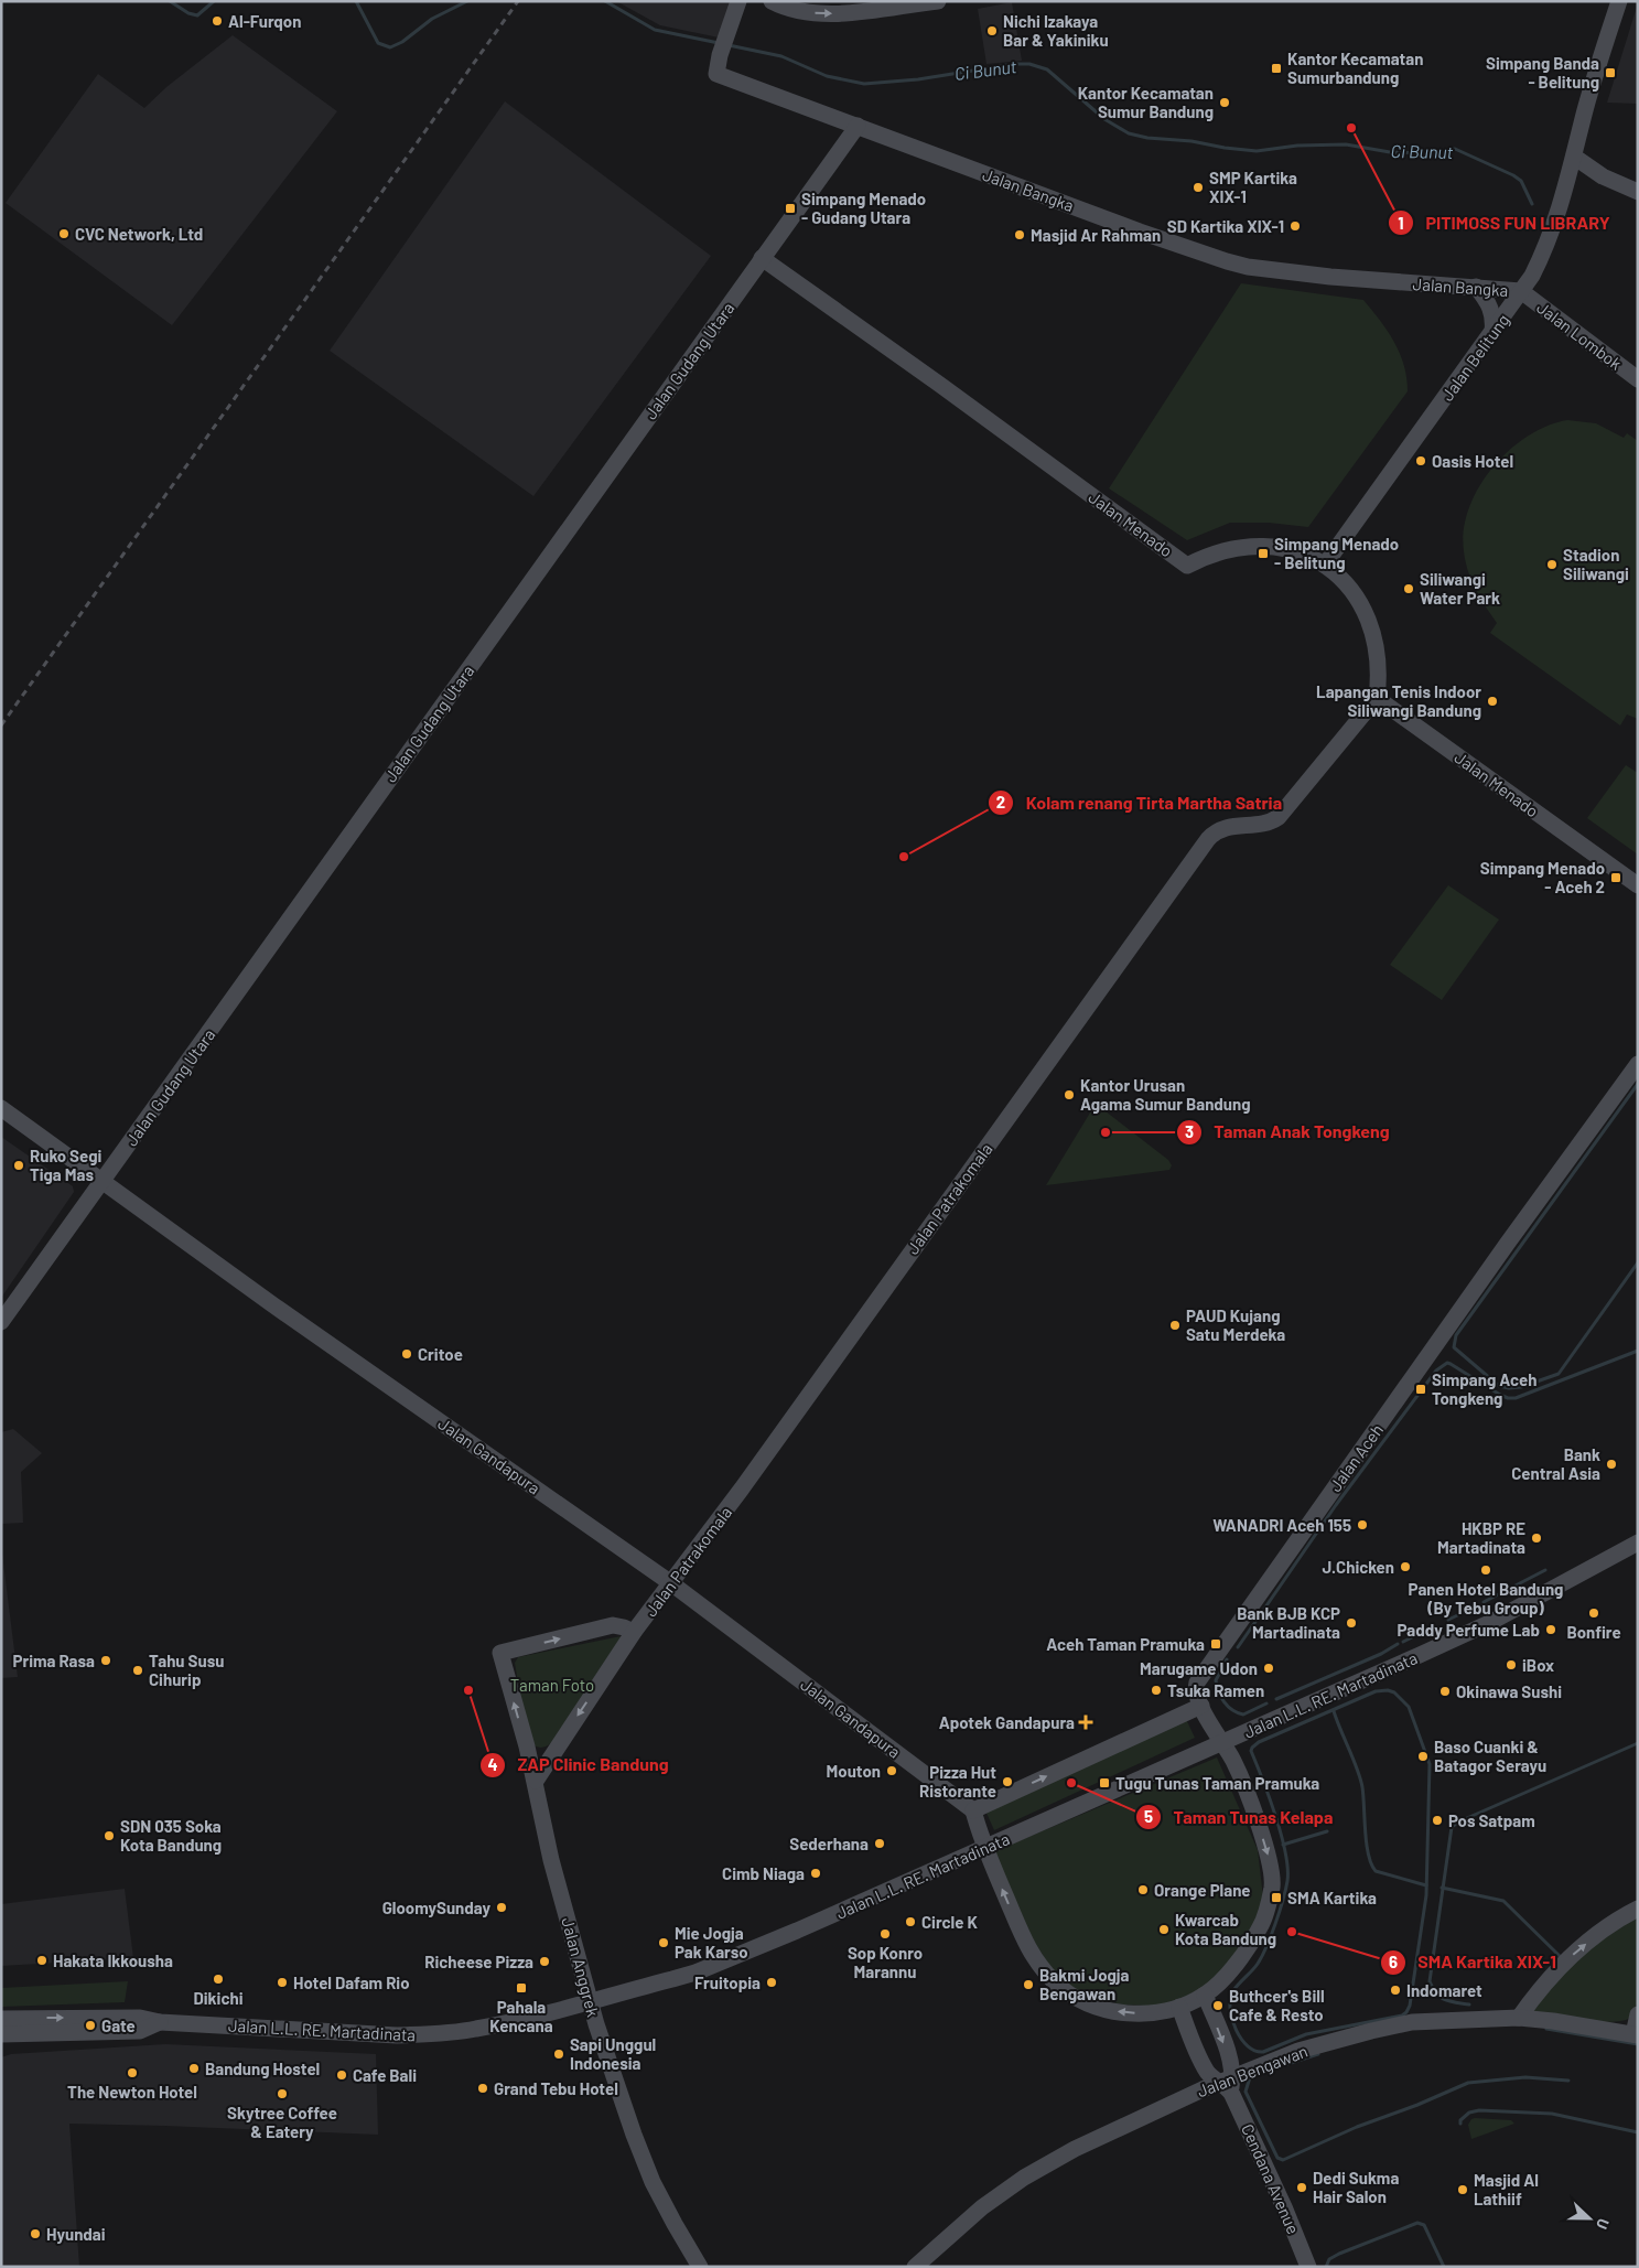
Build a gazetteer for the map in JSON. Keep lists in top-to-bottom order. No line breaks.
{"streets":{"street":["Jalan Bangka","Jalan Lombok","Jalan Belitung","Jalan Gudang Utara","Jalan Menado","Jalan Patrakomala","Jalan Gandapura","Jalan Aceh","Jalan L.L. RE. Martadinata","Jalan Anggrek","Jalan Bengawan","Cendana Avenue"]},"crossings":[["Jalan Bangka","Jalan Lombok"],["Jalan Bangka","Jalan Belitung"],["Jalan Bangka","Jalan Gudang Utara"],["Jalan Lombok","Jalan Belitung"],["Jalan Belitung","Jalan Menado"],["Jalan Gudang Utara","Jalan Menado"],["Jalan Gudang Utara","Jalan Gandapura"],["Jalan Menado","Jalan Patrakomala"],["Jalan Patrakomala","Jalan Gandapura"],["Jalan Patrakomala","Jalan Anggrek"],["Jalan L.L. RE. Martadinata","Jalan Anggrek"],["Jalan Bengawan","Cendana Avenue"]],"water":["Ci Bunut"],"parks":["Taman Foto"],"places":{"other":["Al-Furqon","Nichi Izakaya Bar & Yakiniku","Kantor Kecamatan Sumur Bandung","PITIMOSS FUN LIBRARY","SMP Kartika XIX-1","SD Kartika XIX-1","CVC Network, Ltd","Masjid Ar Rahman","Oasis Hotel","Stadion Siliwangi","Siliwangi Water Park","Lapangan Tenis Indoor Siliwangi Bandung","Kolam renang Tirta Martha Satria","Kantor Urusan Agama Sumur Bandung","Taman Anak Tongkeng","Ruko Segi Tiga Mas","PAUD Kujang Satu Merdeka","Critoe","Bank Central Asia","WANADRI Aceh 155","HKBP RE Martadinata","J.Chicken","Panen Hotel Bandung (By Tebu Group)","Bonfire","Bank BJB KCP Martadinata","Paddy Perfume Lab","Prima Rasa","iBox","Marugame Udon","Tahu Susu Cihurip","ZAP Clinic Bandung","Tsuka Ramen","Okinawa Sushi","Baso Cuanki & Batagor Serayu","Mouton","Pizza Hut Ristorante","Taman Tunas Kelapa","Pos Satpam","SDN 035 Soka Kota Bandung","Sederhana","Cimb Niaga","Orange Plane","GloomySunday","Circle K","Kwarcab Kota Bandung","SMA Kartika XIX-1","Sop Konro Marannu","Mie Jogja Pak Karso","Hakata Ikkousha","Richeese Pizza","Dikichi","Hotel Dafam Rio","Fruitopia","Bakmi Jogja Bengawan","Indomaret","Buthcer's Bill Cafe & Resto","Gate","Sapi Unggul Indonesia","Bandung Hostel","The Newton Hotel","Cafe Bali","Grand Tebu Hotel","Skytree Coffee & Eatery","Dedi Sukma Hair Salon","Masjid Al Lathiif","Hyundai"],"transit":["Kantor Kecamatan Sumurbandung","Simpang Banda - Belitung","Simpang Menado - Gudang Utara","Simpang Menado - Belitung","Simpang Menado - Aceh 2","Simpang Aceh Tongkeng","Aceh Taman Pramuka","Tugu Tunas Taman Pramuka","SMA Kartika","Pahala Kencana"],"health":["Apotek Gandapura"]},"north":"right"}
